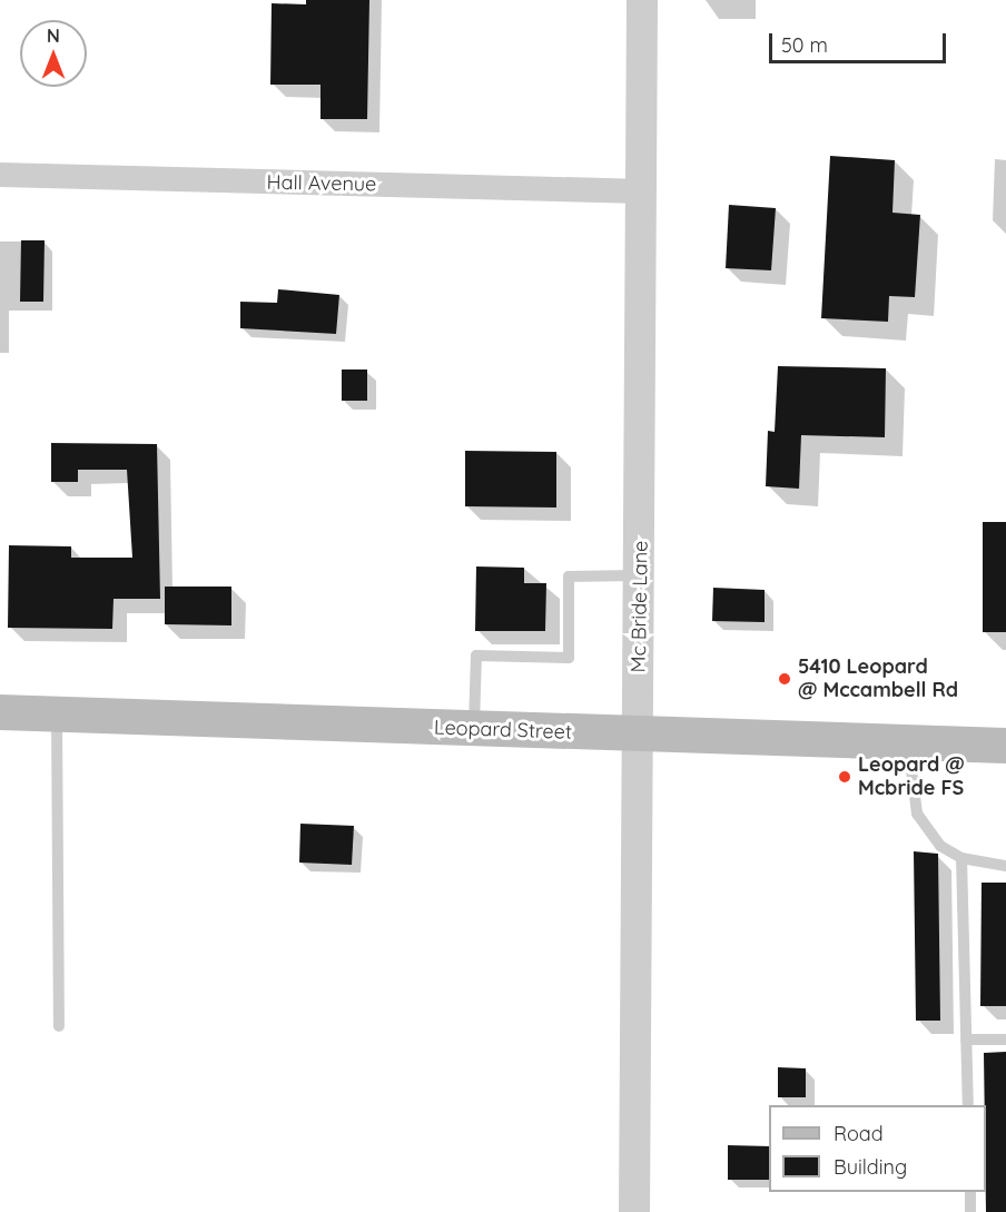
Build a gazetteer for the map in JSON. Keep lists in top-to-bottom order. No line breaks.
{"streets":{"main road":["Leopard Street"],"street":["Hall Avenue","Mc Bride Lane"]},"crossings":[["Hall Avenue","Mc Bride Lane"],["Mc Bride Lane","Leopard Street"]],"places":["5410 Leopard @ Mccambell Rd","Leopard @ Mcbride FS"],"legend":["Road","Building"],"scale_bar":"50 m","north":"top"}
